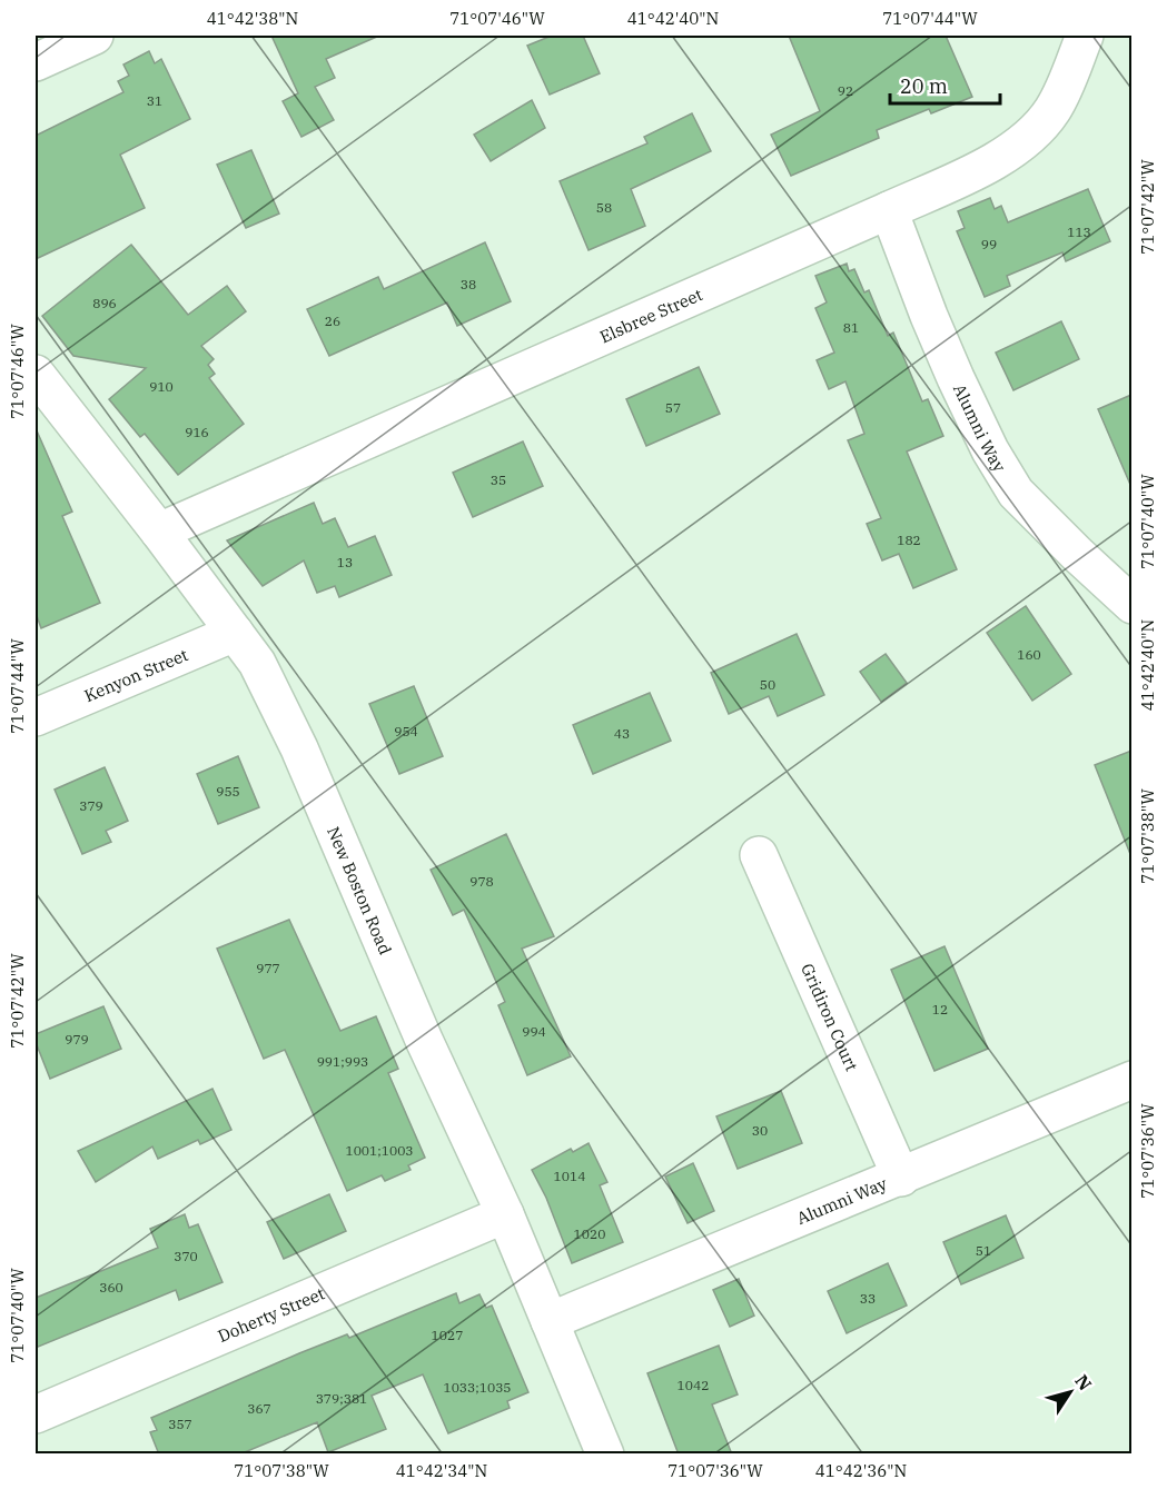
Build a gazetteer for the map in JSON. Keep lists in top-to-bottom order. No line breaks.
{"streets":{"street":["Elsbree Street","Alumni Way","Kenyon Street","New Boston Road","Gridiron Court","Doherty Street"]},"crossings":[["Elsbree Street","Alumni Way"],["Elsbree Street","New Boston Road"],["Alumni Way","New Boston Road"],["Alumni Way","Gridiron Court"],["Kenyon Street","New Boston Road"],["New Boston Road","Doherty Street"]],"house_numbers":["92","31","58","113","99","38","896","26","81","910","57","916","35","182","13","160","50","954","43","955","379","978","977","12","994","979","991;993","30","1001;1003","1014","1020","51","370","360","33","1027","1042","1033;1035","379;381","367","357"],"scale_bar":"20 m","north":"top right","coordinates":["41°42'38\"N","71°07'46\"W","41°42'40\"N","71°07'44\"W","71°07'42\"W","71°07'40\"W","71°07'38\"W","71°07'36\"W","41°42'34\"N","41°42'36\"N"]}
